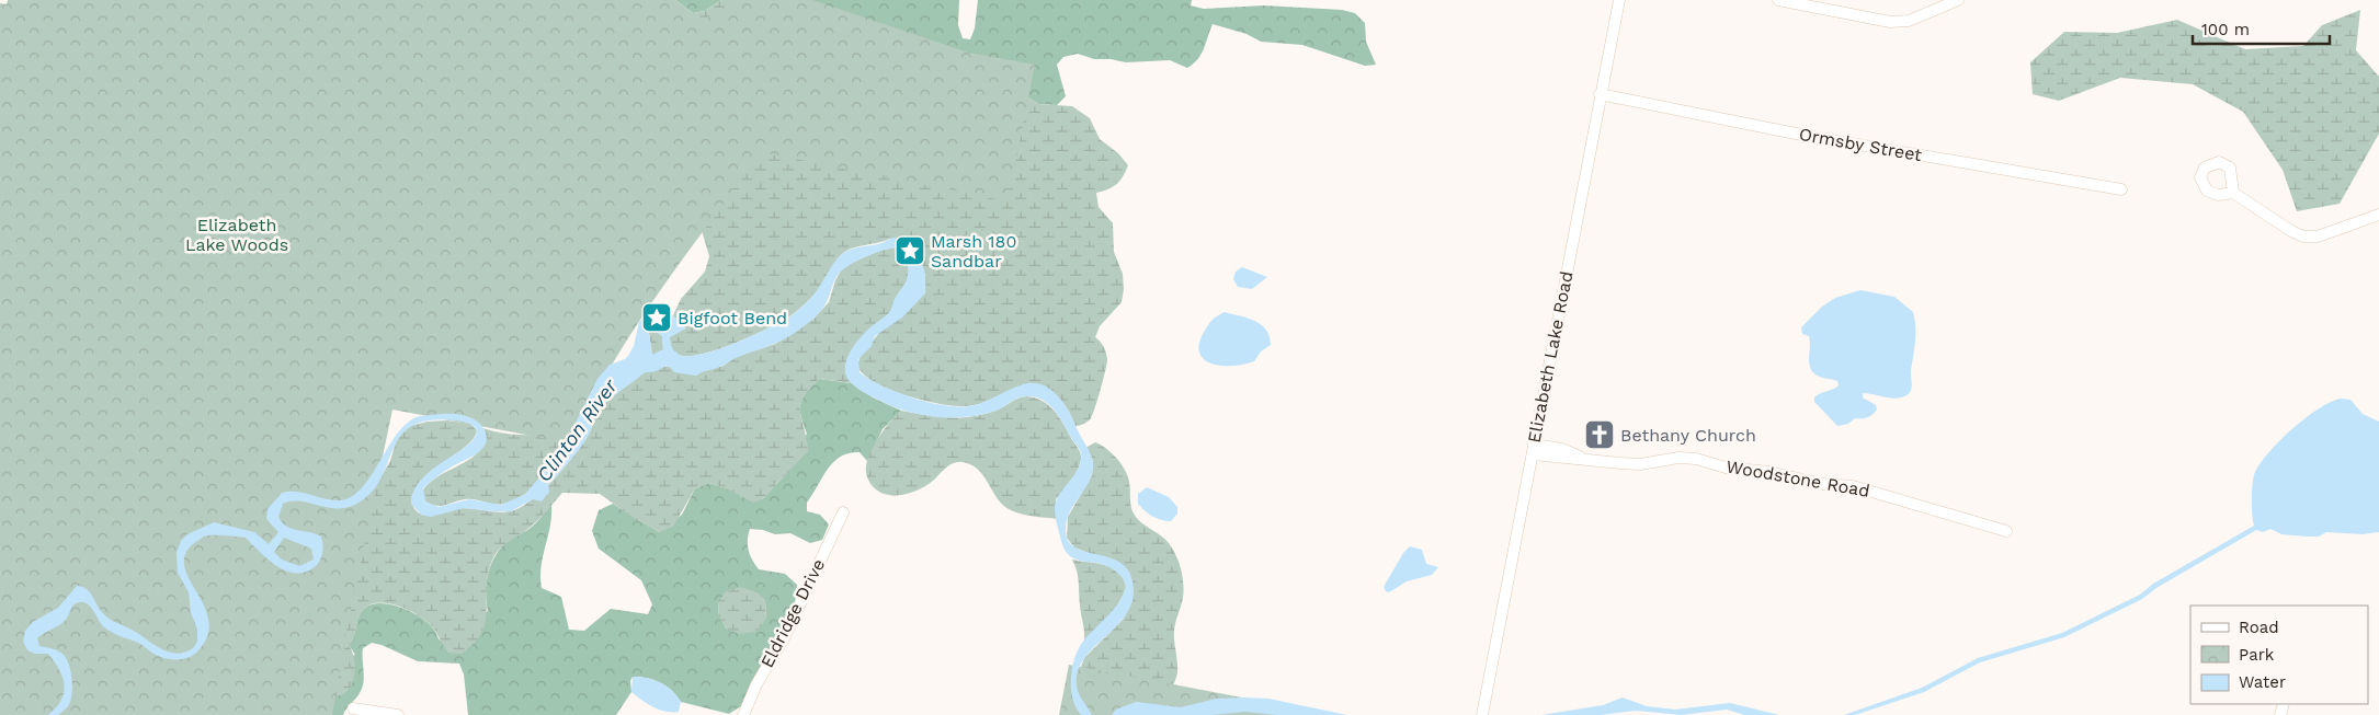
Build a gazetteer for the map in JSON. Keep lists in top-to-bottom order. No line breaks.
{"streets":{"street":["Ormsby Street","Elizabeth Lake Road","Woodstone Road","Eldridge Drive"]},"crossings":[["Ormsby Street","Elizabeth Lake Road"],["Elizabeth Lake Road","Woodstone Road"]],"water":["Clinton River"],"parks":["Elizabeth Lake Woods"],"places":{"place":["Marsh 180 Sandbar","Bigfoot Bend"],"church":["Bethany Church"]},"legend":["Road","Park","Water"],"scale_bar":"100 m"}
